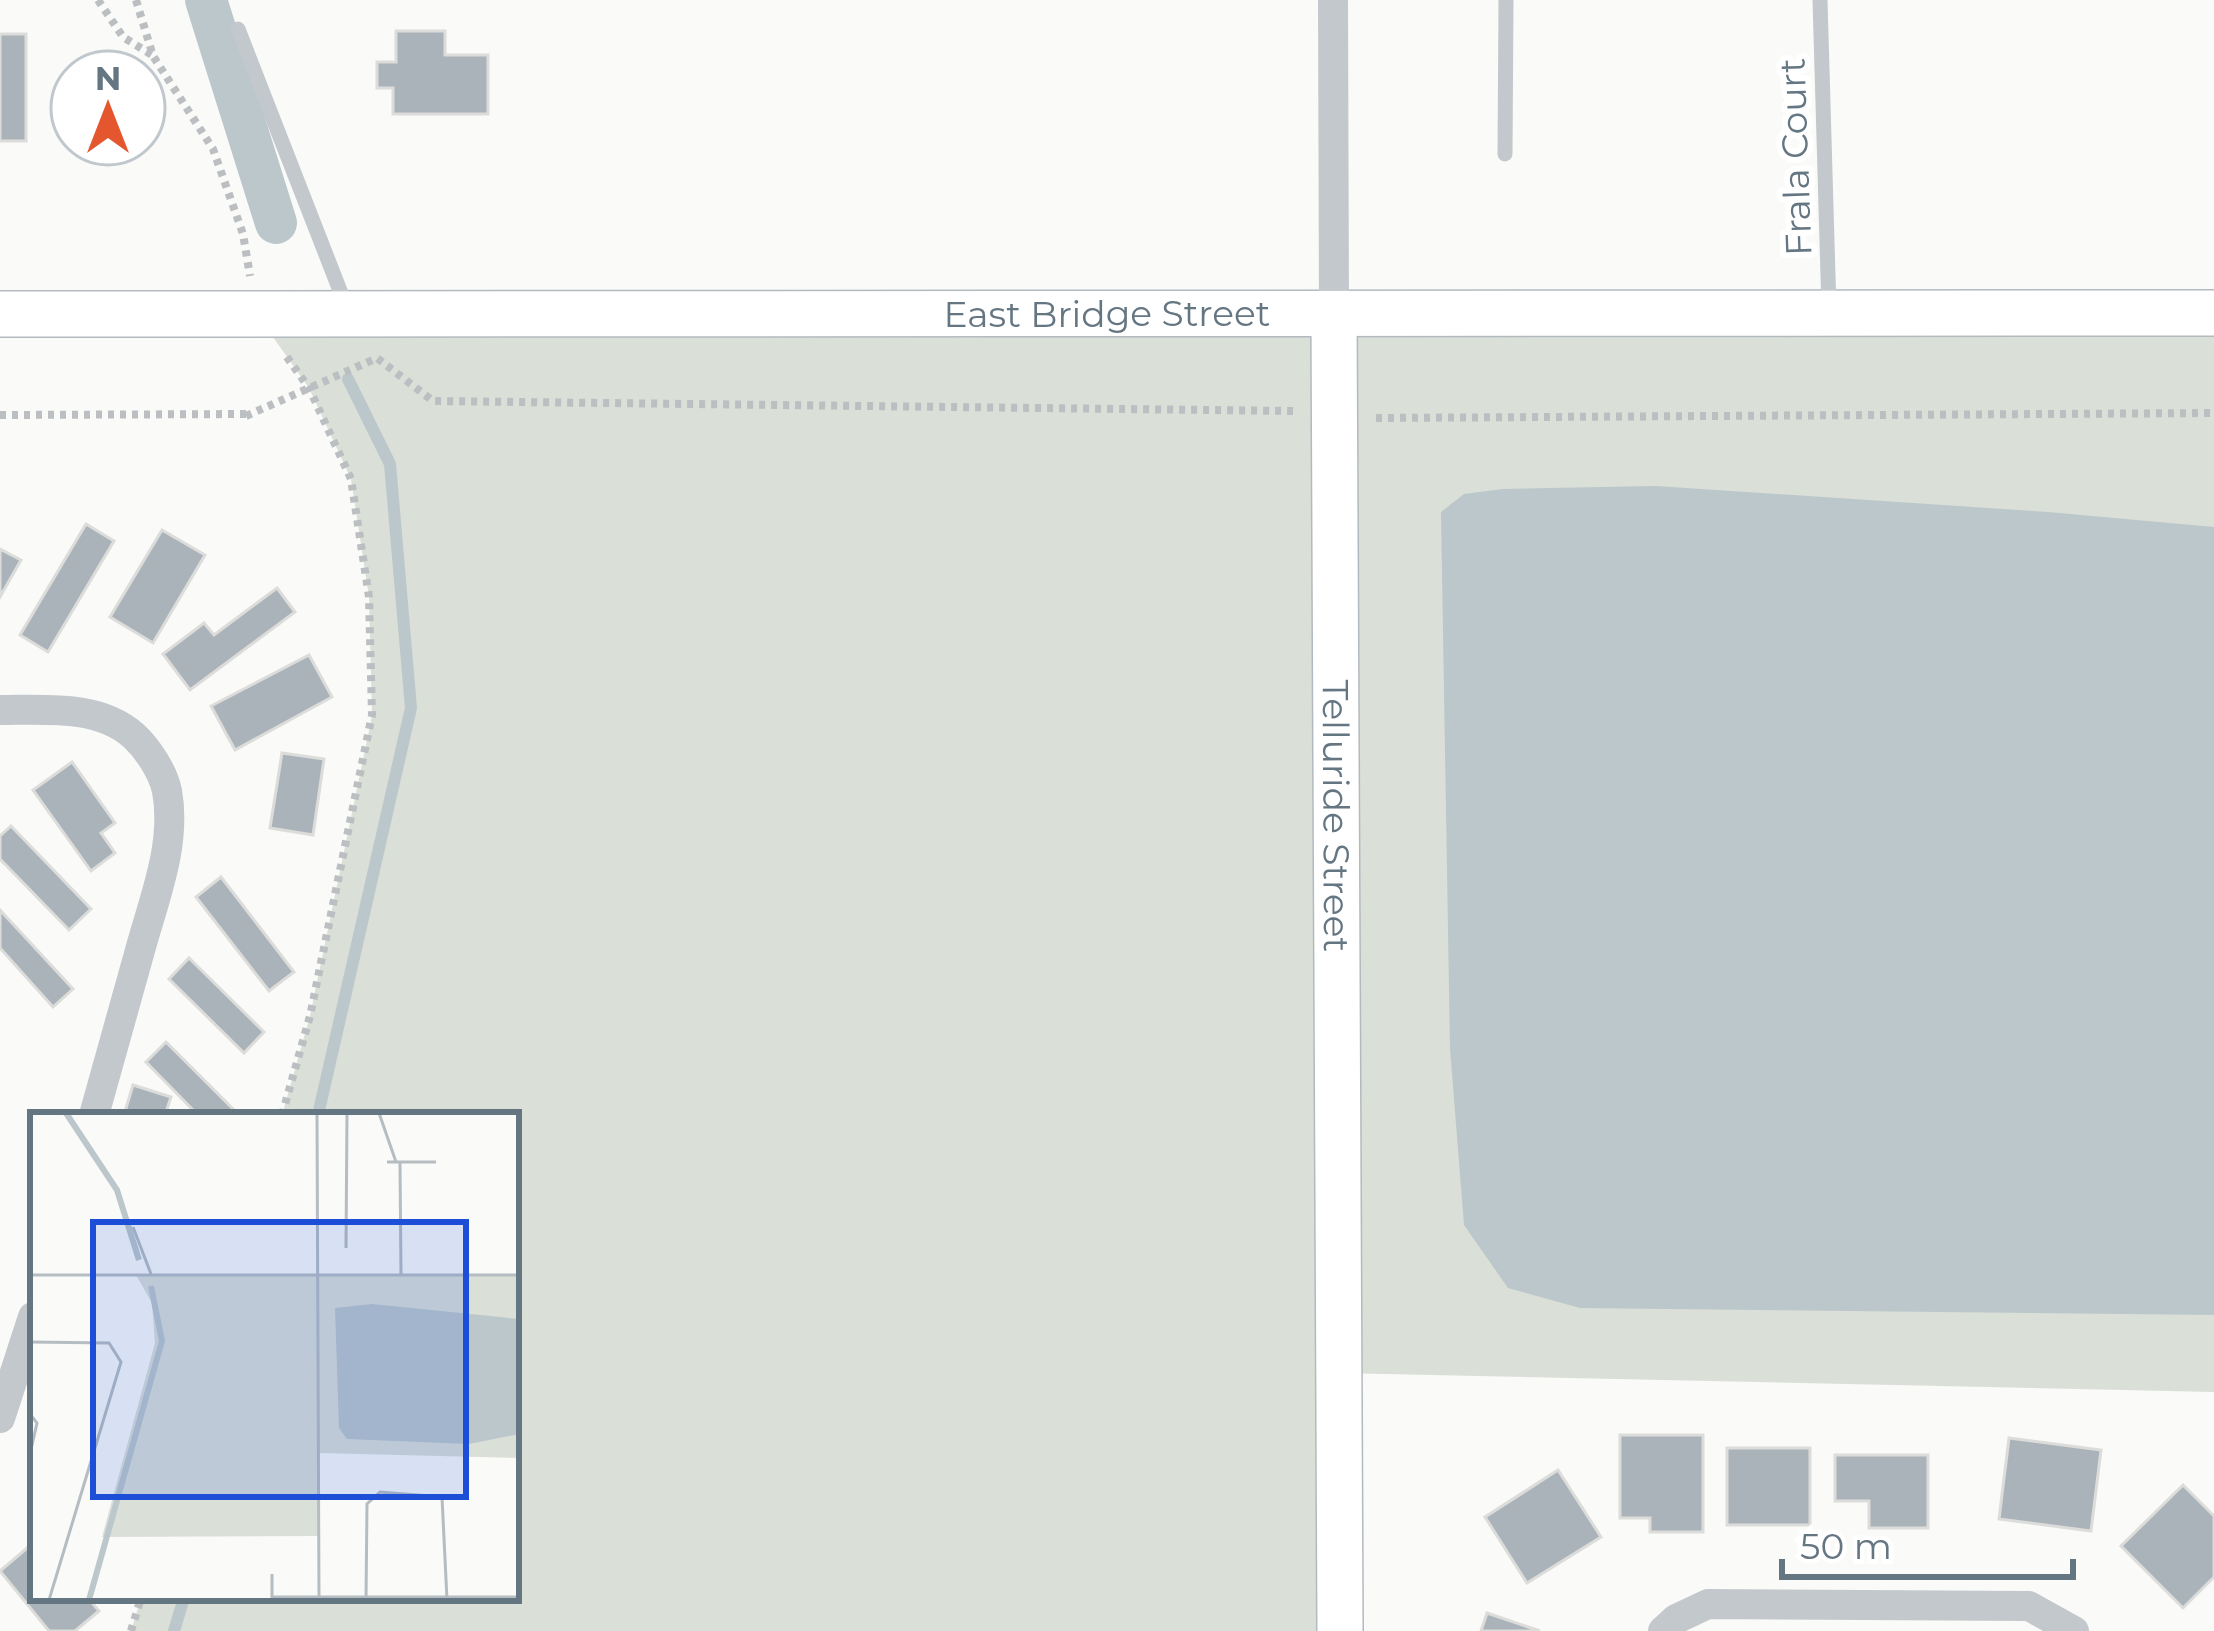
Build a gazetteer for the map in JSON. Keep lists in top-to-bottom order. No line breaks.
{"streets":{"main road":["East Bridge Street","Telluride Street"],"lane":["Frala Court"]},"crossings":[["Frala Court","East Bridge Street"],["East Bridge Street","Telluride Street"]],"scale_bar":"50 m","north":"top"}
